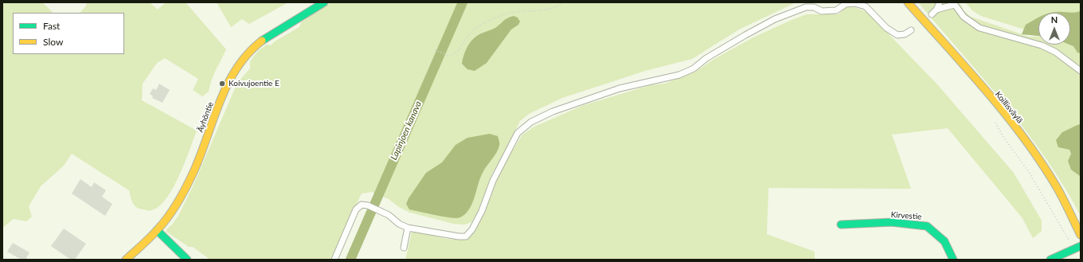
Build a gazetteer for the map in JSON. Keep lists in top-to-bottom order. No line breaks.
{"streets":{"main road":["Koillisväylä","Äyhöntie","Kirvestie"]},"water":["Lapinjoen kanava"],"places":["Koivujoentie E"],"legend":["Fast","Slow"],"north":"top"}
